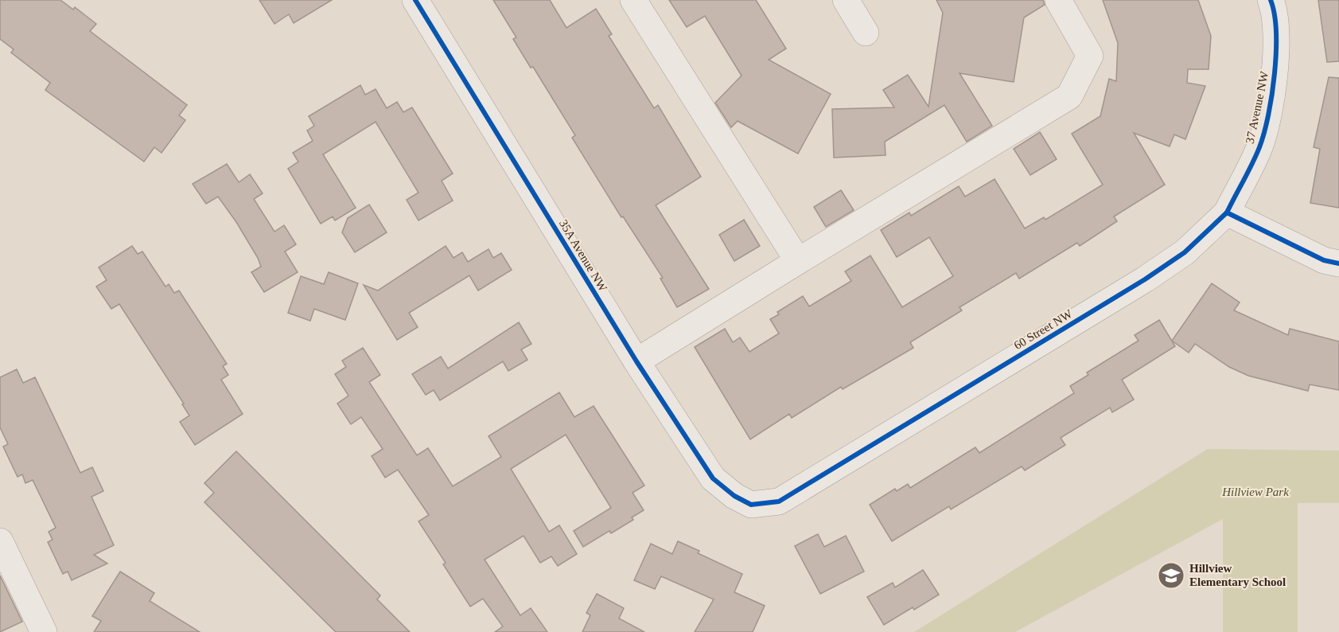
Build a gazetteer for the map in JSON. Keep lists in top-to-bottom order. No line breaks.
{"streets":{"street":["37 Avenue NW","35A Avenue NW","60 Street NW"]},"crossings":[["37 Avenue NW","60 Street NW"],["35A Avenue NW","60 Street NW"]],"parks":["Hillview Park"],"places":{"school or university":["Hillview Elementary School"]}}
